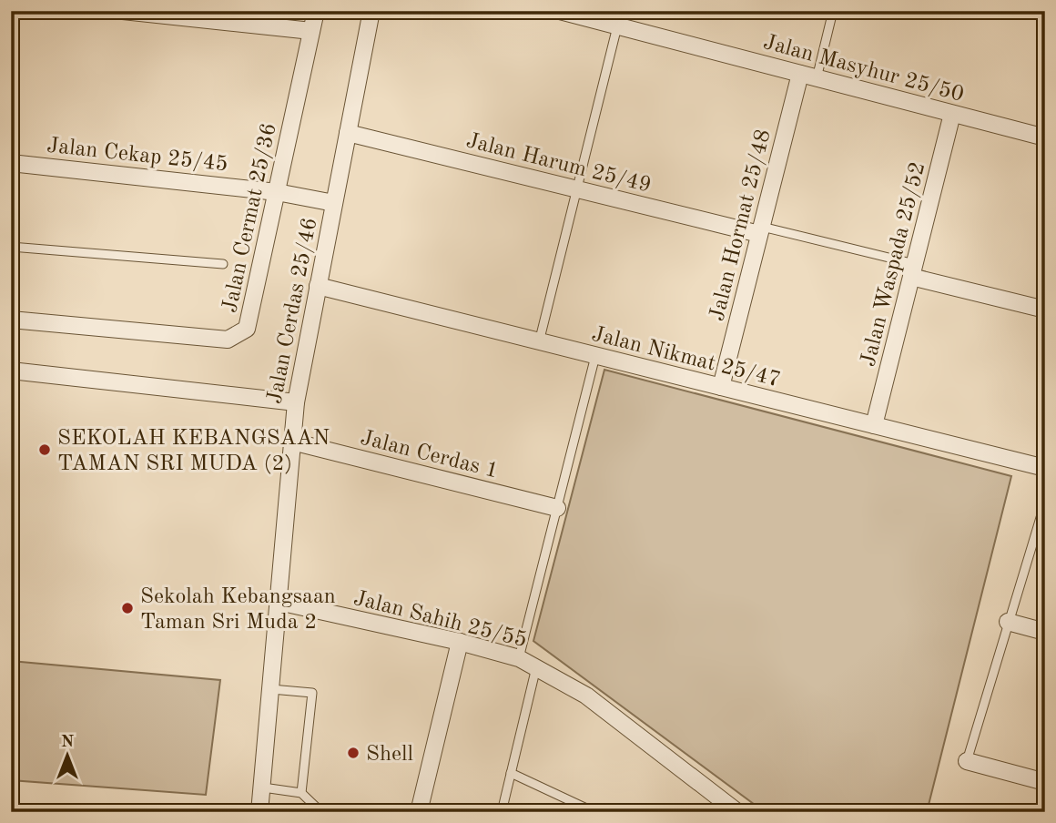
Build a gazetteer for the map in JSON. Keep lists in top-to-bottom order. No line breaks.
{"streets":{"street":["Jalan Masyhur 25/50","Jalan Cekap 25/45","Jalan Harum 25/49","Jalan Cermat 25/36","Jalan Hormat 25/48","Jalan Waspada 25/52","Jalan Cerdas 25/46","Jalan Nikmat 25/47","Jalan Cerdas 1","Jalan Sahih 25/55"]},"crossings":[["Jalan Masyhur 25/50","Jalan Hormat 25/48"],["Jalan Masyhur 25/50","Jalan Waspada 25/52"],["Jalan Cekap 25/45","Jalan Cermat 25/36"],["Jalan Cekap 25/45","Jalan Cerdas 25/46"],["Jalan Harum 25/49","Jalan Hormat 25/48"],["Jalan Harum 25/49","Jalan Cerdas 25/46"],["Jalan Hormat 25/48","Jalan Nikmat 25/47"],["Jalan Waspada 25/52","Jalan Nikmat 25/47"],["Jalan Cerdas 25/46","Jalan Nikmat 25/47"],["Jalan Cerdas 25/46","Jalan Cerdas 1"],["Jalan Cerdas 25/46","Jalan Sahih 25/55"]],"places":["SEKOLAH KEBANGSAAN TAMAN SRI MUDA (2)","Sekolah Kebangsaan Taman Sri Muda 2","Shell"],"north":"top"}
